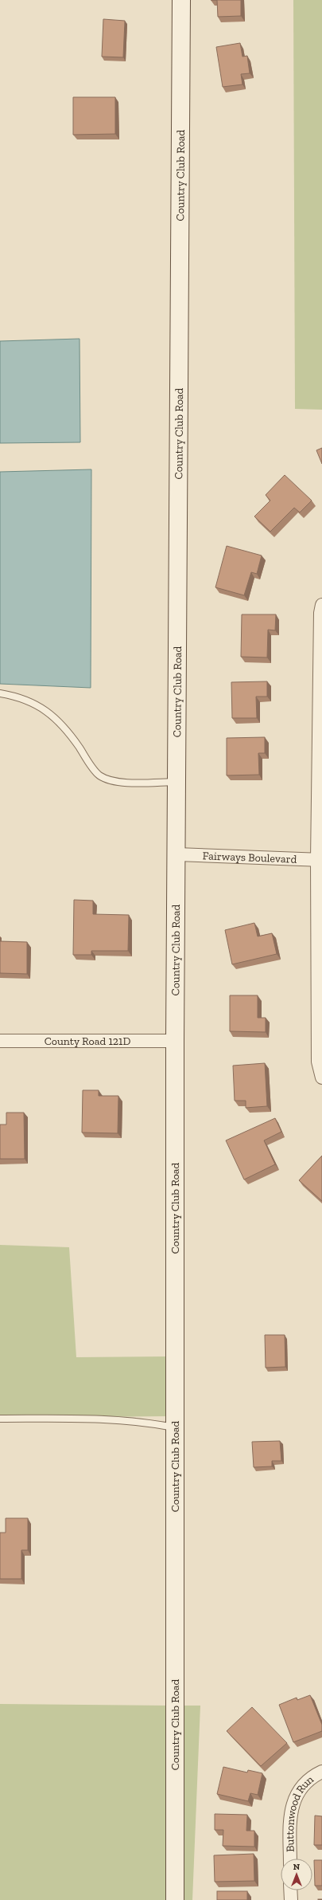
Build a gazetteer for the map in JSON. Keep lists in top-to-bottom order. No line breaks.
{"streets":{"street":["Country Club Road","Fairways Boulevard","County Road 121D","Buttonwood Run"]},"crossings":[["Country Club Road","Fairways Boulevard"],["Country Club Road","County Road 121D"]],"north":"top"}
